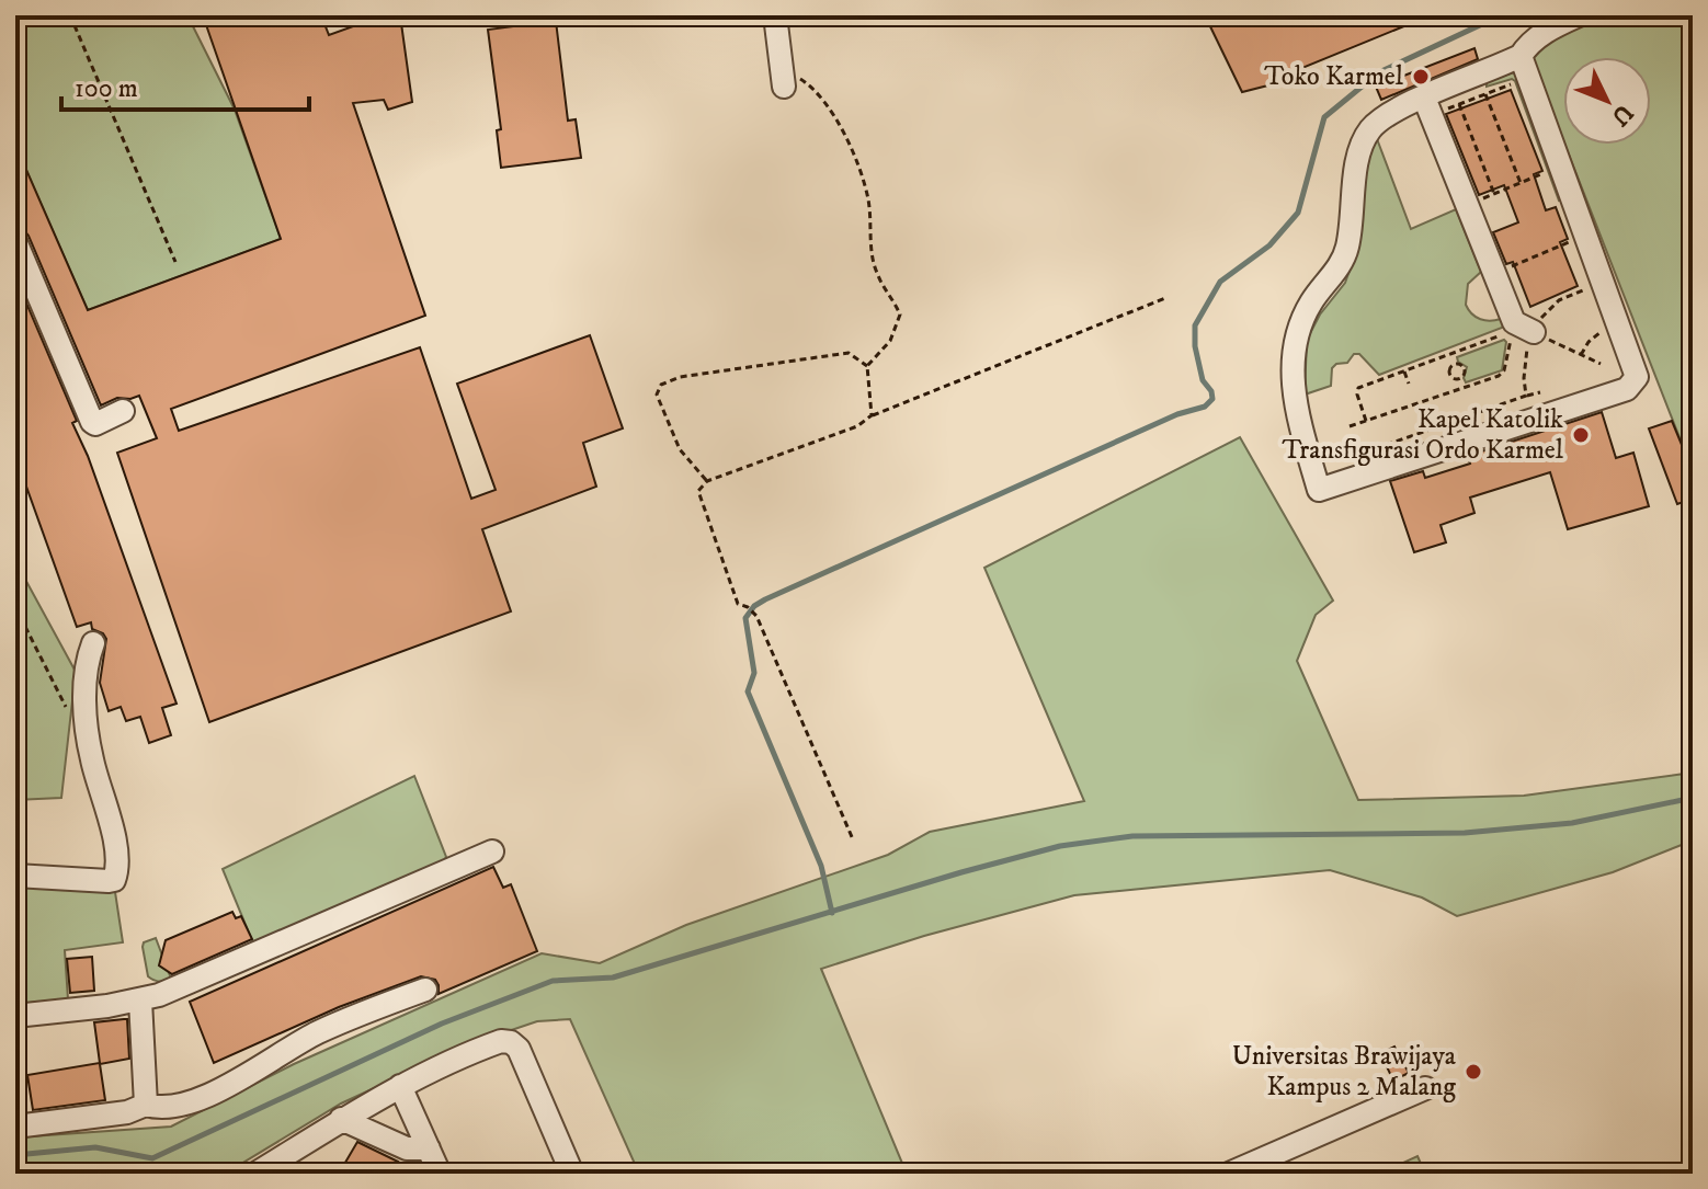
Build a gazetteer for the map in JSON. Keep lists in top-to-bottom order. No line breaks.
{"places":["Toko Karmel","Kapel Katolik Transfigurasi Ordo Karmel","Universitas Brawijaya Kampus 2 Malang"],"scale_bar":"100 m","north":"bottom right"}
